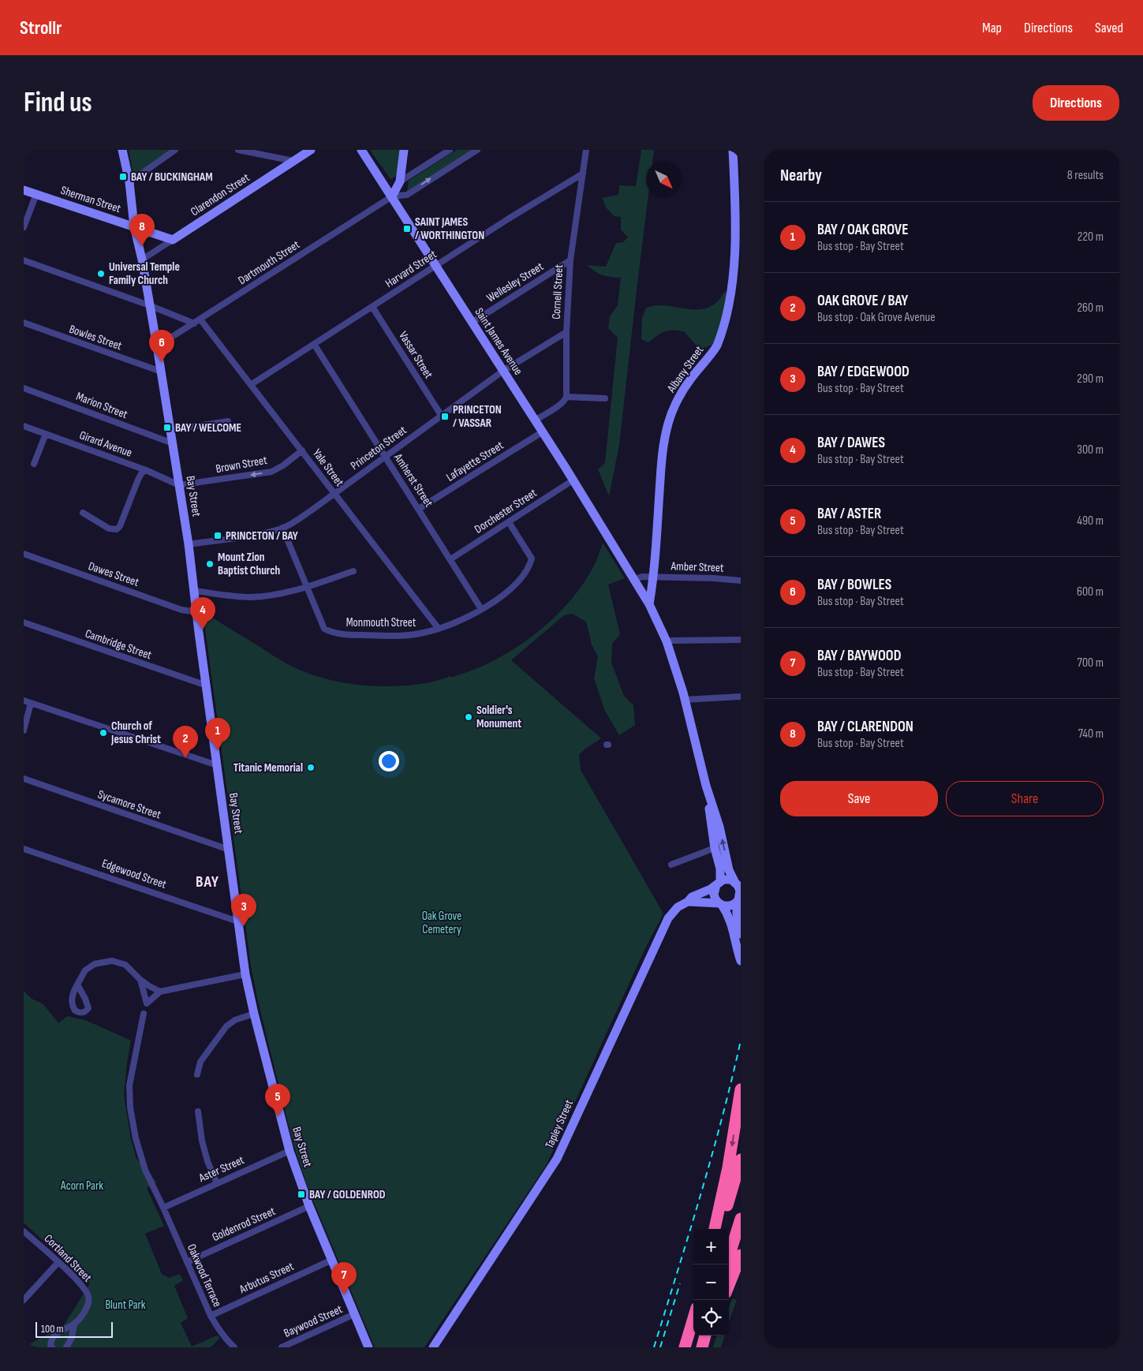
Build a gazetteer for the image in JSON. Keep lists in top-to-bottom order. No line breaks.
{"streets":{"main road":["Clarendon Street","Sherman Street","Saint James Avenue","Albany Street","Bay Street","Tapley Street"],"street":["Dartmouth Street","Harvard Street","Wellesley Street","Cornell Street","Bowles Street","Vassar Street","Marion Street","Girard Avenue","Princeton Street","Lafayette Street","Brown Street","Yale Street","Amherst Street","Dorchester Street","Amber Street","Dawes Street","Monmouth Street","Cambridge Street","Sycamore Street","Edgewood Street","Aster Street","Goldenrod Street","Cortland Street","Oakwood Terrace","Arbutus Street","Baywood Street"]},"crossings":[["Clarendon Street","Sherman Street"],["Clarendon Street","Bay Street"],["Sherman Street","Bay Street"],["Dartmouth Street","Saint James Avenue"],["Dartmouth Street","Yale Street"],["Dartmouth Street","Bay Street"],["Harvard Street","Cornell Street"],["Harvard Street","Saint James Avenue"],["Harvard Street","Vassar Street"],["Harvard Street","Yale Street"],["Harvard Street","Amherst Street"],["Wellesley Street","Cornell Street"],["Wellesley Street","Saint James Avenue"],["Cornell Street","Princeton Street"],["Bowles Street","Bay Street"],["Saint James Avenue","Albany Street"],["Saint James Avenue","Princeton Street"],["Saint James Avenue","Lafayette Street"],["Saint James Avenue","Dorchester Street"],["Saint James Avenue","Amber Street"],["Vassar Street","Princeton Street"],["Albany Street","Amber Street"],["Marion Street","Bay Street"],["Girard Avenue","Brown Street"],["Girard Avenue","Bay Street"],["Princeton Street","Yale Street"],["Princeton Street","Amherst Street"],["Princeton Street","Bay Street"],["Princeton Street","Monmouth Street"],["Lafayette Street","Amherst Street"],["Brown Street","Yale Street"],["Brown Street","Bay Street"],["Yale Street","Monmouth Street"],["Amherst Street","Dorchester Street"],["Amherst Street","Monmouth Street"],["Bay Street","Dawes Street"],["Bay Street","Cambridge Street"],["Bay Street","Sycamore Street"],["Bay Street","Edgewood Street"],["Bay Street","Aster Street"],["Bay Street","Goldenrod Street"],["Bay Street","Arbutus Street"],["Bay Street","Baywood Street"],["Dorchester Street","Monmouth Street"],["Aster Street","Oakwood Terrace"],["Goldenrod Street","Oakwood Terrace"],["Oakwood Terrace","Arbutus Street"]],"one_way":["Brown Street"],"districts":["BAY"],"parks":["Oak Grove Cemetery","Acorn Park","Blunt Park"],"places":{"transit":["BAY / BUCKINGHAM","SAINT JAMES / WORTHINGTON","PRINCETON / VASSAR","BAY / WELCOME","PRINCETON / BAY","BAY / GOLDENROD"],"other":["Universal Temple Family Church","Mount Zion Baptist Church","Soldier's Monument","Church of Jesus Christ","Titanic Memorial"]},"scale_bar":"100 m","north":"bottom right","page":{"header":"Strollr","nav":["Map","Directions","Saved"],"buttons":["Directions",["Save","Share"]],"title":"Find us","heading":["Nearby","8 results"],"list":[{"mark":"1","name":"BAY / OAK GROVE","note":"Bus stop · Bay Street","value":"220 m"},{"mark":"2","name":"OAK GROVE / BAY","note":"Bus stop · Oak Grove Avenue","value":"260 m"},{"mark":"3","name":"BAY / EDGEWOOD","note":"Bus stop · Bay Street","value":"290 m"},{"mark":"4","name":"BAY / DAWES","note":"Bus stop · Bay Street","value":"300 m"},{"mark":"5","name":"BAY / ASTER","note":"Bus stop · Bay Street","value":"490 m"},{"mark":"6","name":"BAY / BOWLES","note":"Bus stop · Bay Street","value":"600 m"},{"mark":"7","name":"BAY / BAYWOOD","note":"Bus stop · Bay Street","value":"700 m"},{"mark":"8","name":"BAY / CLARENDON","note":"Bus stop · Bay Street","value":"740 m"}],"pins":["8","6","4","1","2","3","5","7"],"map_buttons":["+","−"],"scale":"100 m"}}
